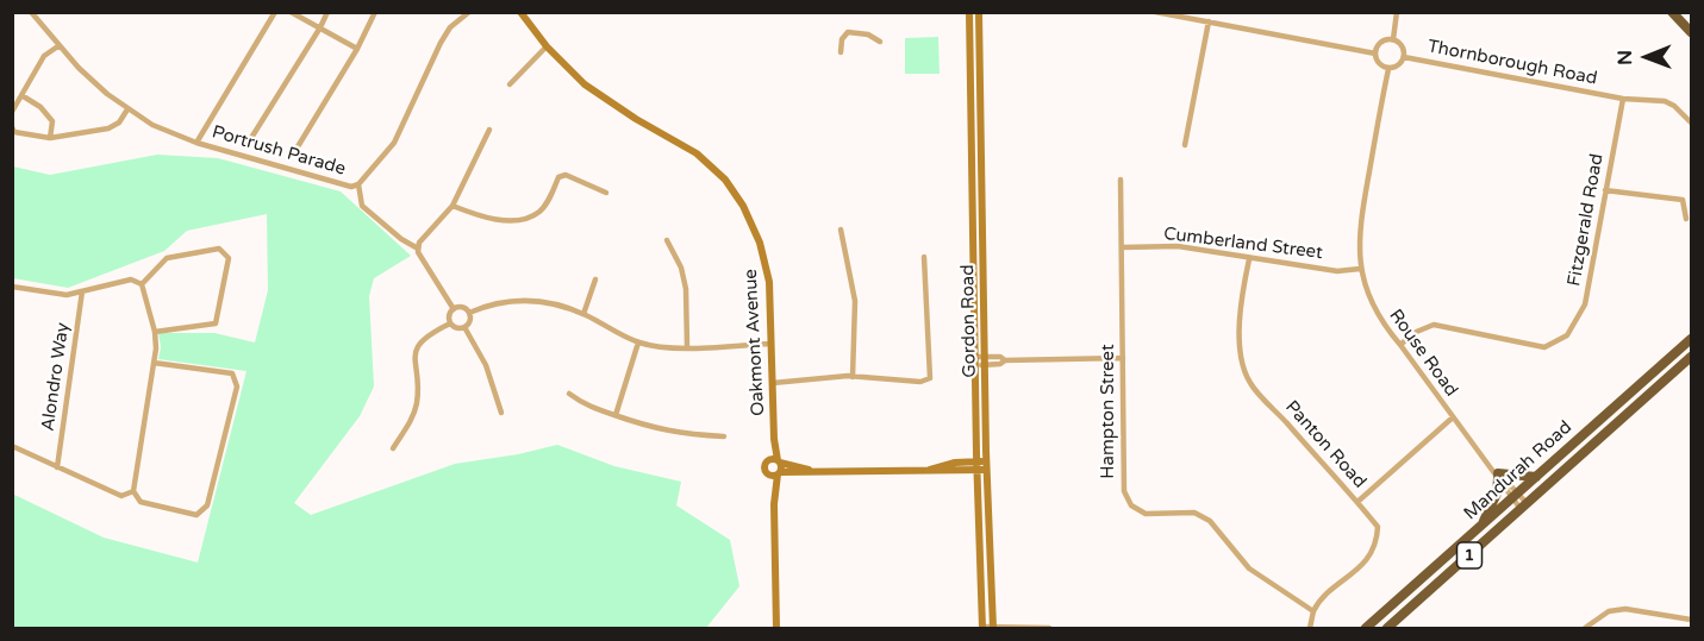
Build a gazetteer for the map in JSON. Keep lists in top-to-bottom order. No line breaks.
{"streets":{"highway":["Mandurah Road","1"],"main road":["Gordon Road","Oakmont Avenue"],"street":["Thornborough Road","Portrush Parade","Fitzgerald Road","Cumberland Street","Rouse Road","Alondro Way","Hampton Street","Panton Road"]},"crossings":[["Thornborough Road","Fitzgerald Road"],["Thornborough Road","Rouse Road"],["Fitzgerald Road","Rouse Road"],["Cumberland Street","Rouse Road"],["Cumberland Street","Hampton Street"],["Cumberland Street","Panton Road"],["Rouse Road","Mandurah Road"],["Hampton Street","Panton Road"]],"north":"left"}
